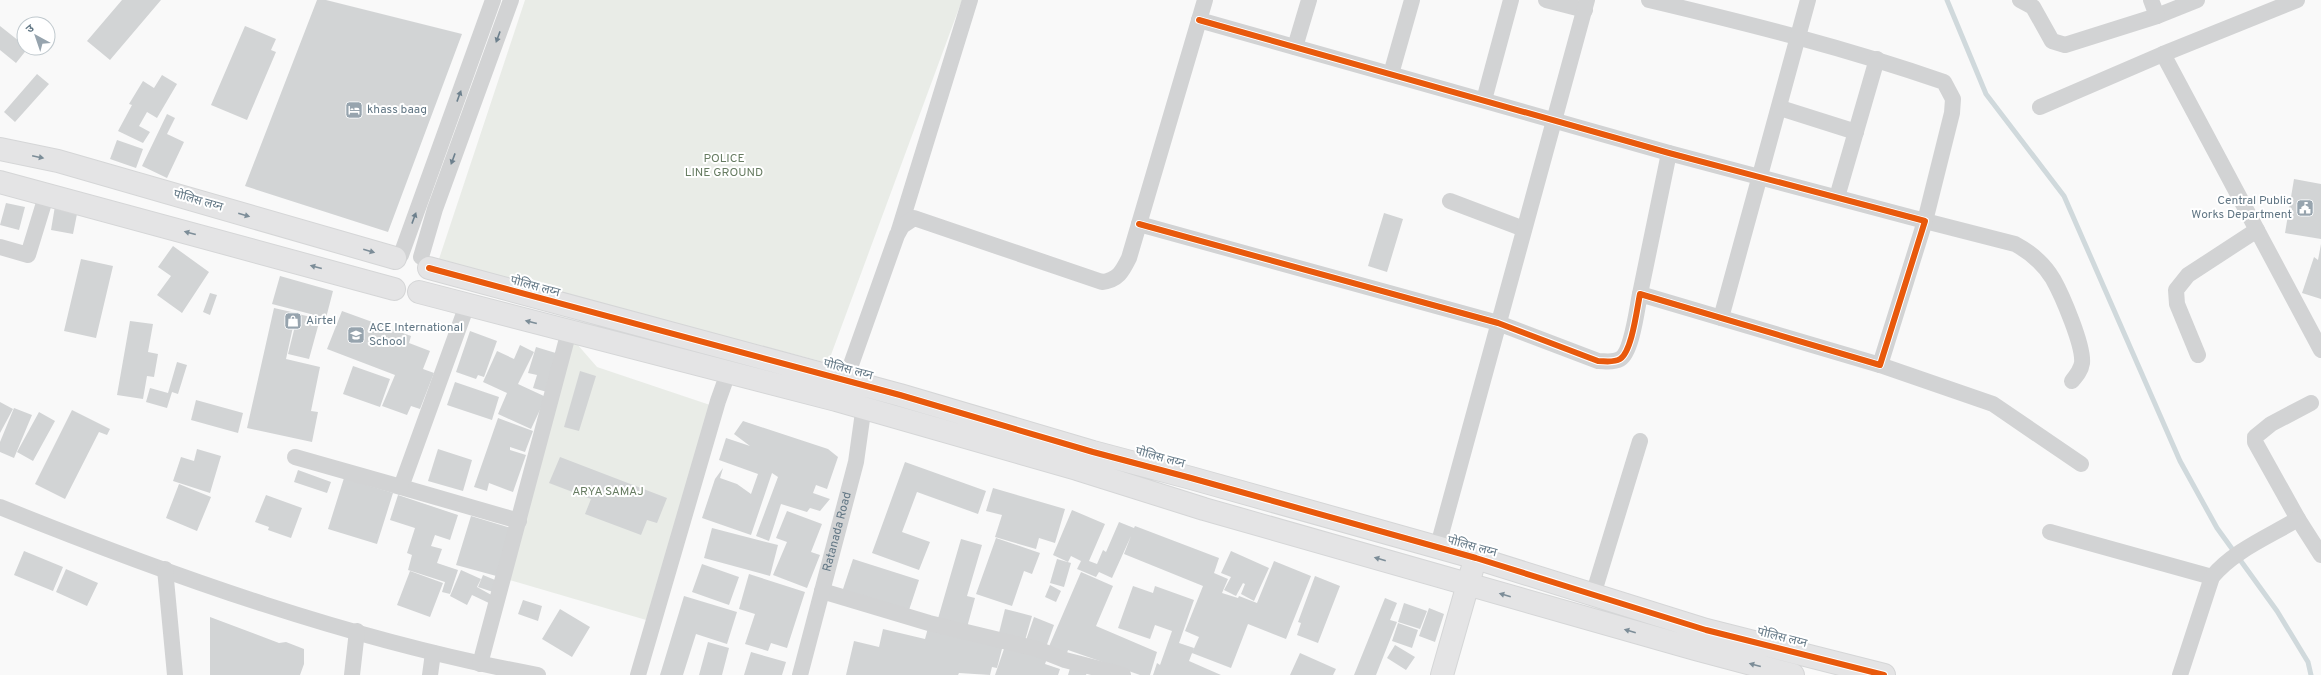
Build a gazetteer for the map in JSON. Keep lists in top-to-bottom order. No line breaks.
{"streets":{"street":["पोलिस लय्न","Ratanada Road"]},"crossings":[["पोलिस लय्न","Ratanada Road"]],"parks":["POLICE LINE GROUND","ARYA SAMAJ"],"places":{"hotel":["khass baag"],"public building":["Central Public Works Department"],"shop":["Airtel"],"school or university":["ACE International School"]},"north":"top left"}
